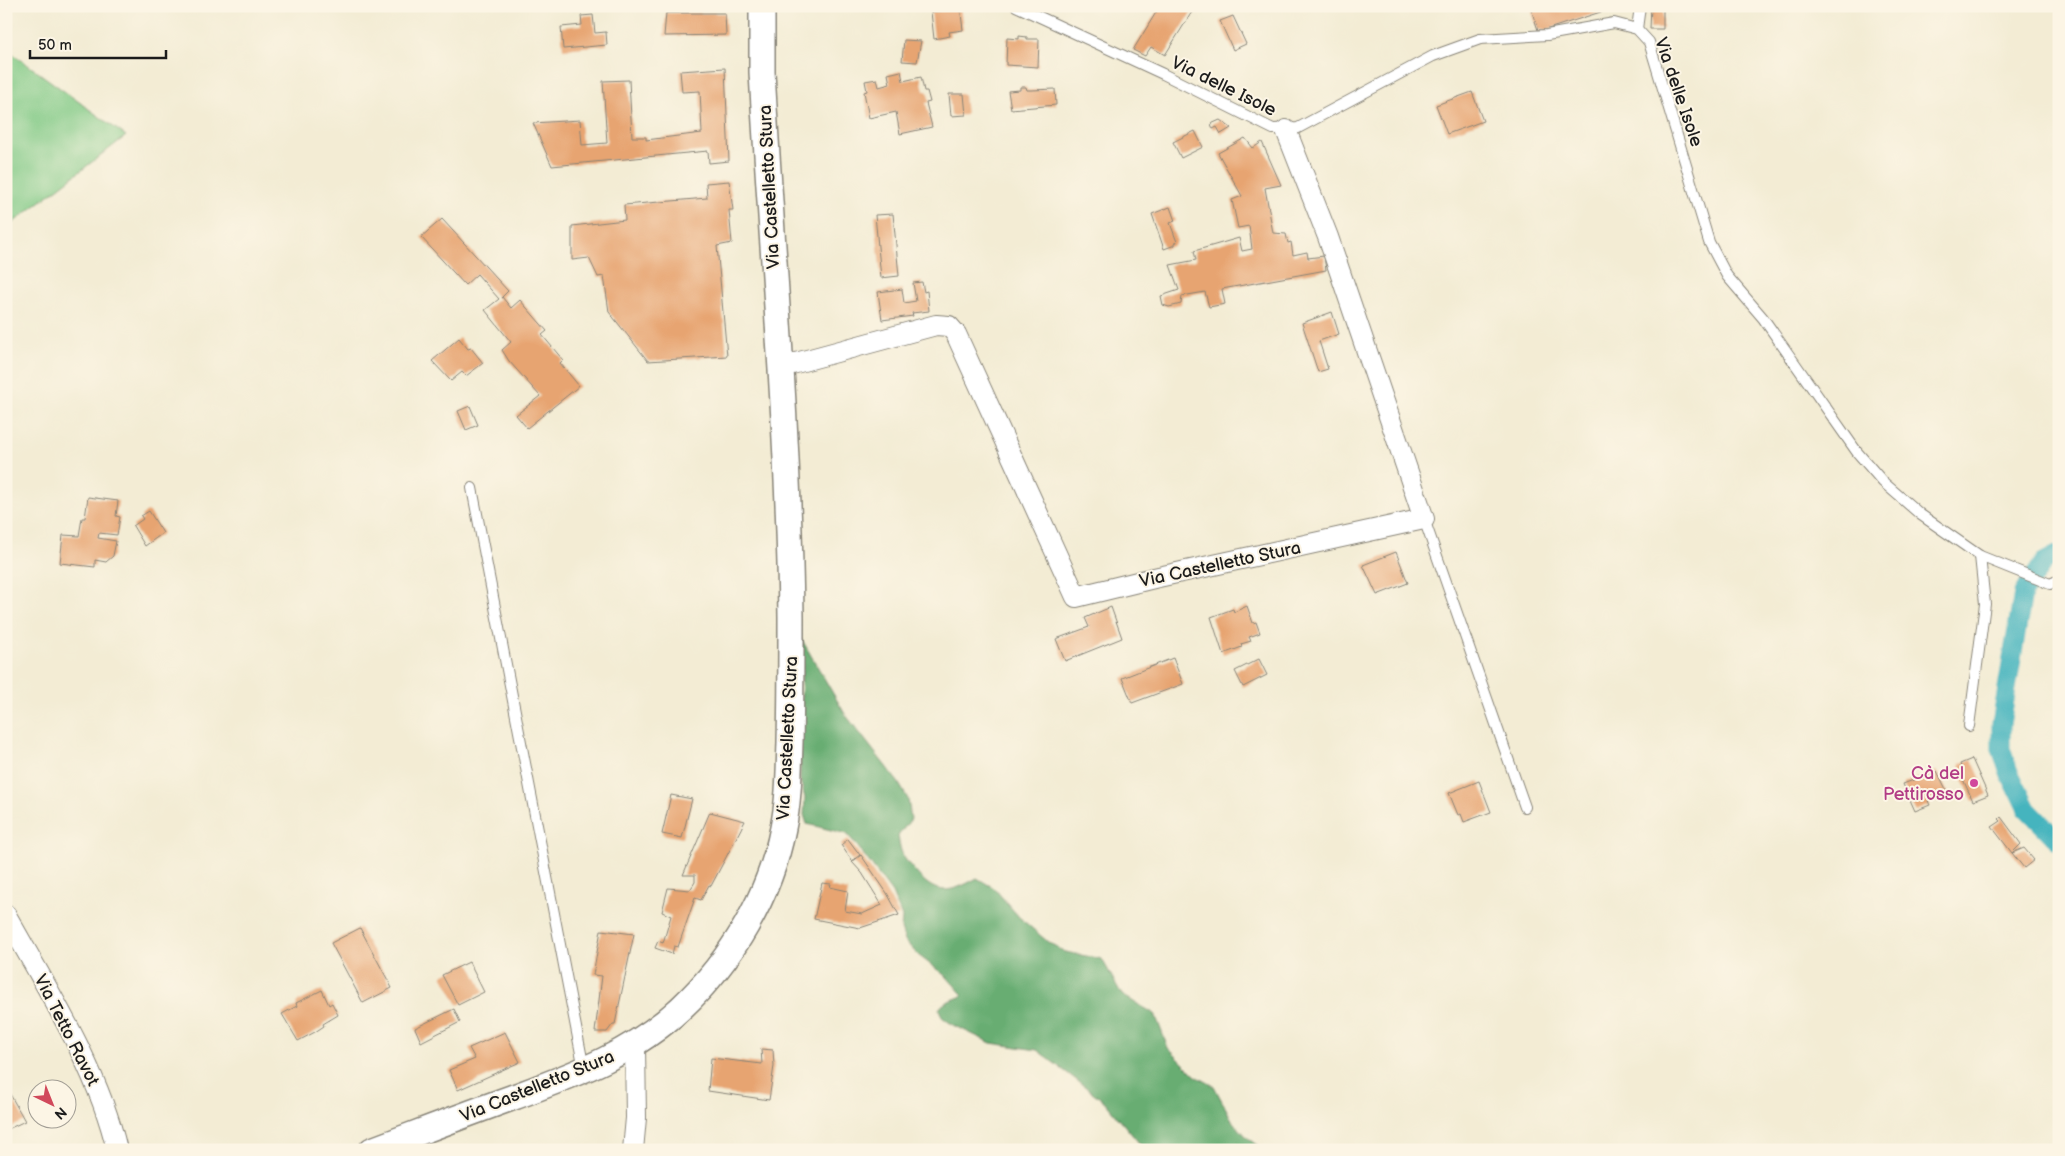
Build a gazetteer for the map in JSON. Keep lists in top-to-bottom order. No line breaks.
{"streets":{"street":["Via Castelletto Stura","Via Tetto Ravot"],"lane":["Via delle Isole"]},"places":["Cà del Pettirosso"],"scale_bar":"50 m","north":"bottom right"}
